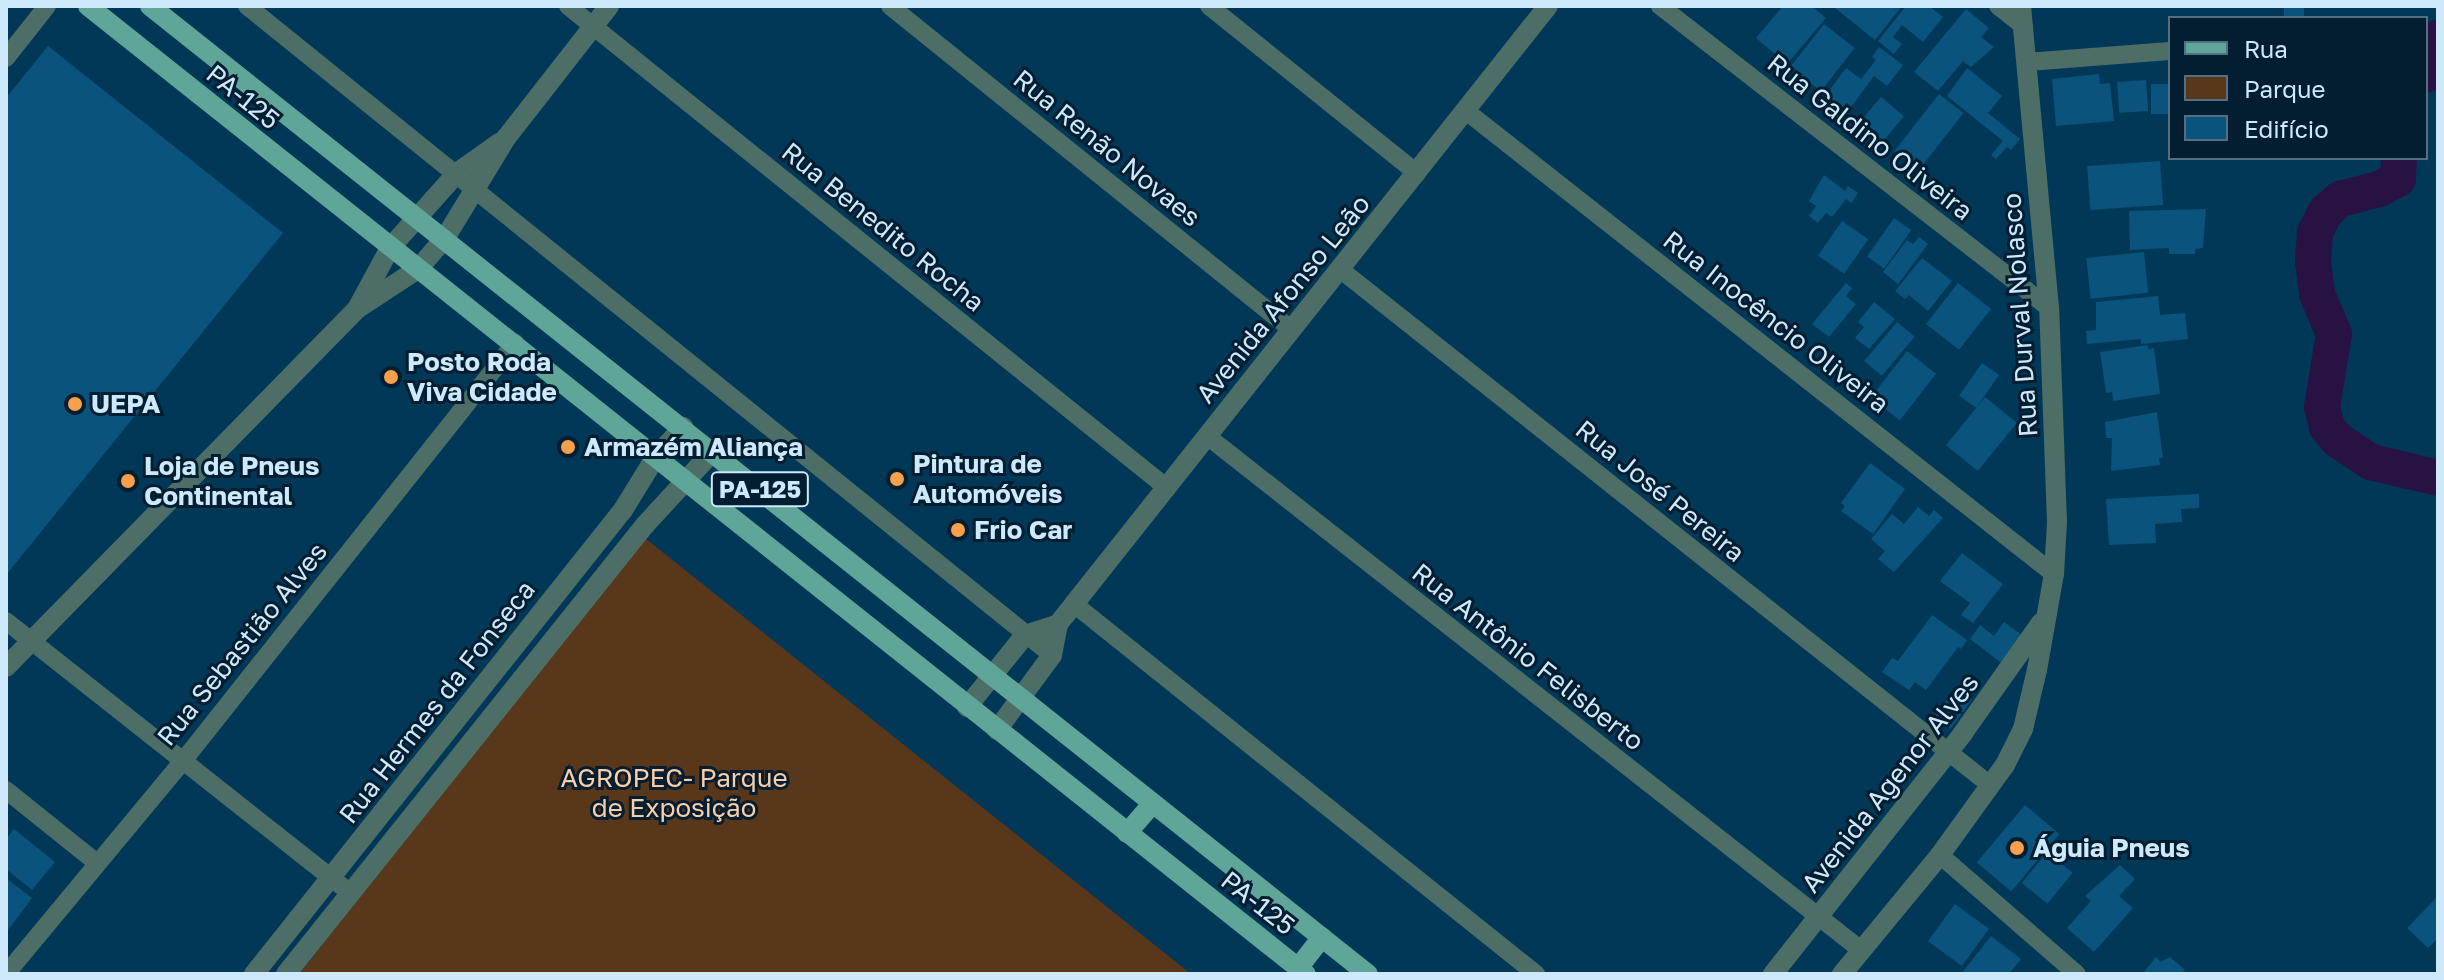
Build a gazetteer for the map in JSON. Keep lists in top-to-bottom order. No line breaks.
{"streets":{"main road":["PA-125"],"street":["Rua Galdino Oliveira","Rua Renão Novaes","Rua Benedito Rocha","Avenida Afonso Leão","Rua Durval Nolasco","Rua Inocêncio Oliveira","Rua José Pereira","Rua Sebastião Alves","Rua Antônio Felisberto","Rua Hermes da Fonseca","Avenida Agenor Alves"]},"crossings":[["PA-125","Avenida Afonso Leão"],["PA-125","Rua Sebastião Alves"],["PA-125","Rua Hermes da Fonseca"],["Rua Galdino Oliveira","Rua Durval Nolasco"],["Rua Renão Novaes","Avenida Afonso Leão"],["Rua Benedito Rocha","Avenida Afonso Leão"],["Avenida Afonso Leão","Rua Inocêncio Oliveira"],["Avenida Afonso Leão","Rua José Pereira"],["Avenida Afonso Leão","Rua Antônio Felisberto"],["Rua Durval Nolasco","Rua Inocêncio Oliveira"],["Rua Durval Nolasco","Rua José Pereira"],["Rua Durval Nolasco","Rua Antônio Felisberto"],["Rua Durval Nolasco","Avenida Agenor Alves"],["Rua José Pereira","Avenida Agenor Alves"],["Rua Antônio Felisberto","Avenida Agenor Alves"]],"parks":["AGROPEC- Parque de Exposição"],"places":["Posto Roda Viva Cidade","UEPA","Armazém Aliança","Pintura de Automóveis","Loja de Pneus Continental","Frio Car","Águia Pneus"],"legend":["Rua","Parque","Edifício"]}
